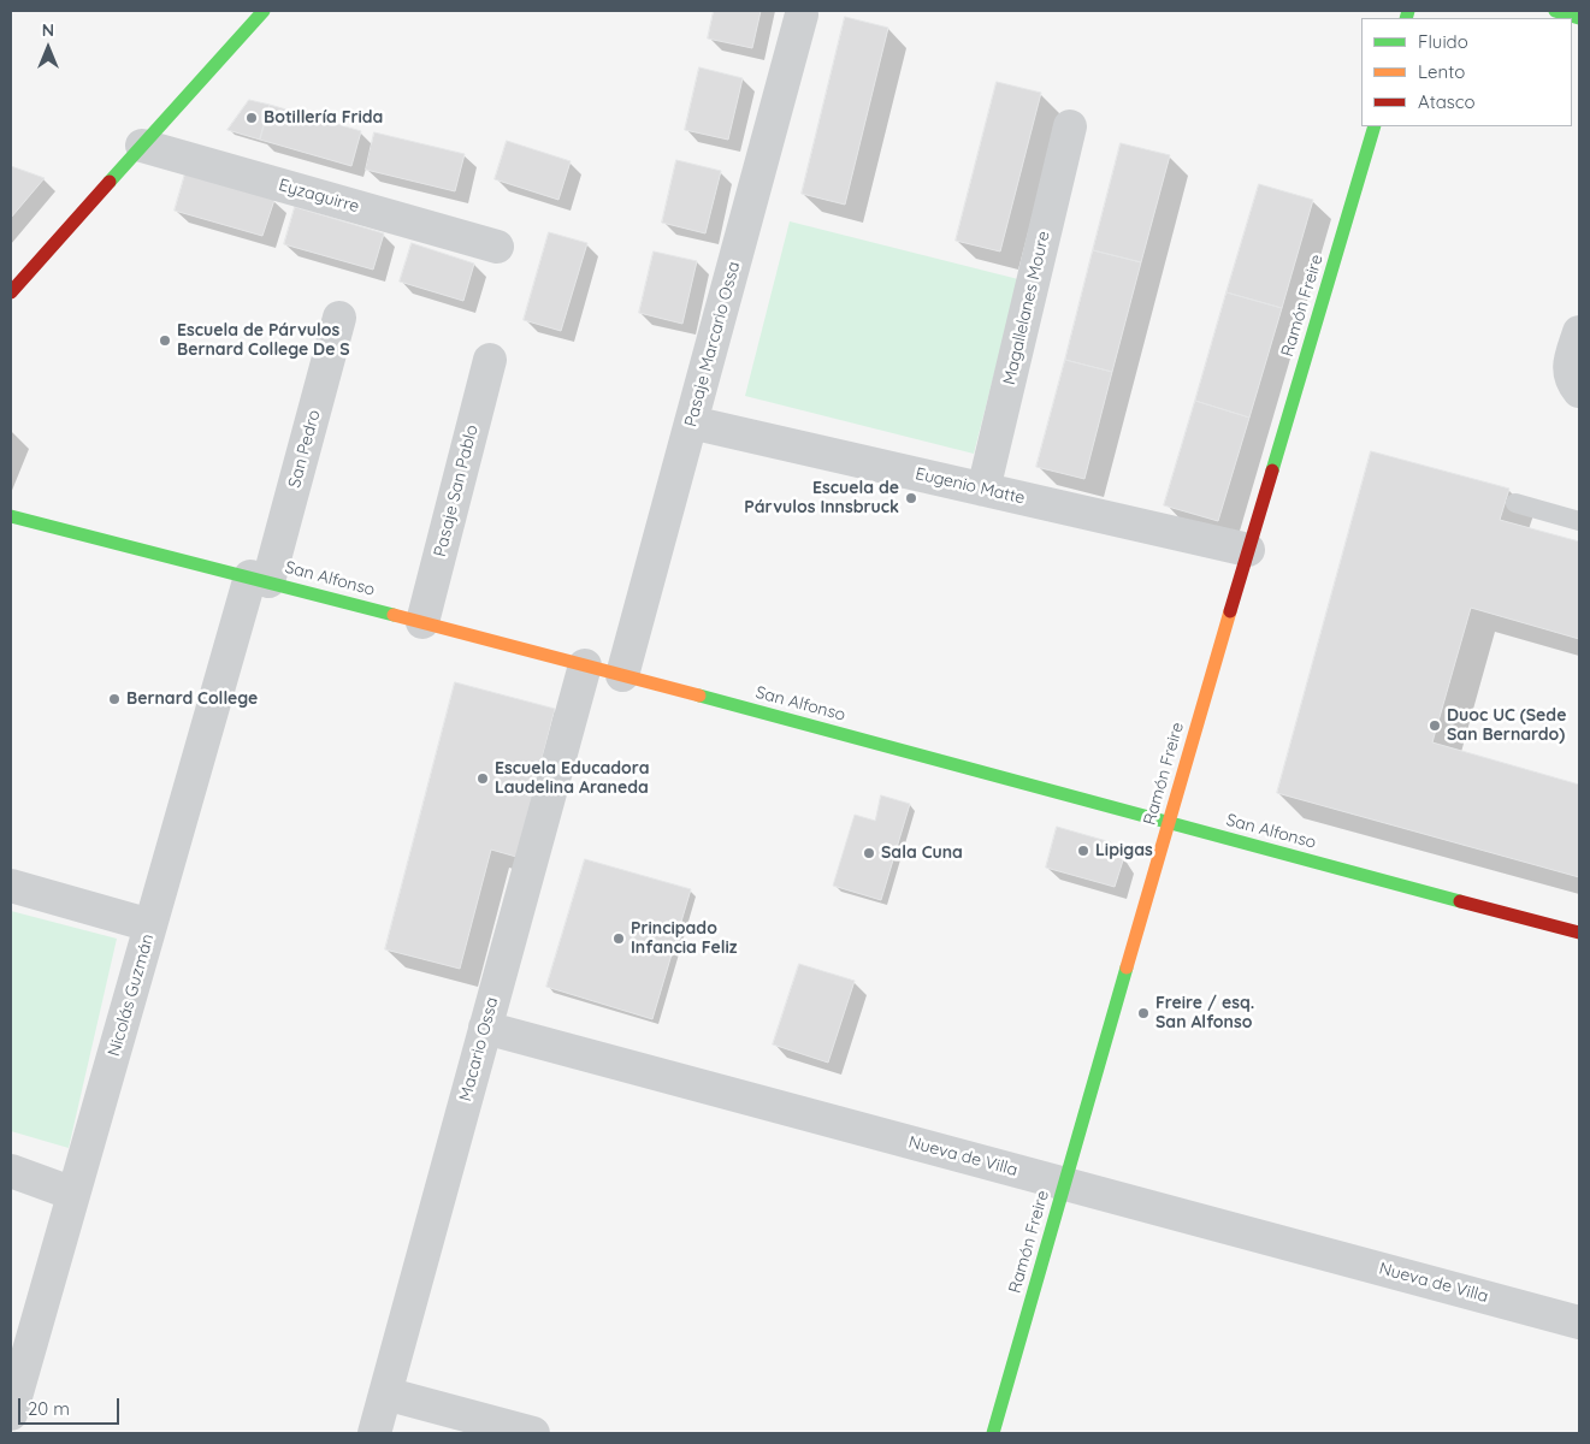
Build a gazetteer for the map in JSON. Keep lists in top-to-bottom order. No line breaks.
{"streets":{"street":["Eyzaguirre","Ramón Freire","Magallelanes Moure","Pasaje Marcario Ossa","San Pedro","Eugenio Matte","Pasaje San Pablo","San Alfonso","Nicolás Guzmán","Macario Ossa","Nueva de Villa"]},"crossings":[["Ramón Freire","Eugenio Matte"],["Ramón Freire","San Alfonso"],["Ramón Freire","Nueva de Villa"],["Magallelanes Moure","Eugenio Matte"],["Pasaje Marcario Ossa","Eugenio Matte"],["Pasaje Marcario Ossa","San Alfonso"],["San Pedro","San Alfonso"],["San Pedro","Nicolás Guzmán"],["Pasaje San Pablo","San Alfonso"],["San Alfonso","Nicolás Guzmán"],["San Alfonso","Macario Ossa"],["Macario Ossa","Nueva de Villa"]],"places":["Botillería Frida","Escuela de Párvulos Bernard College De S","Escuela de Párvulos Innsbruck","Bernard College","Duoc UC (Sede San Bernardo)","Escuela Educadora Laudelina Araneda","Lipigas","Sala Cuna","Principado Infancia Feliz","Freire / esq. San Alfonso"],"legend":["Fluido","Lento","Atasco"],"scale_bar":"20 m","north":"top"}
